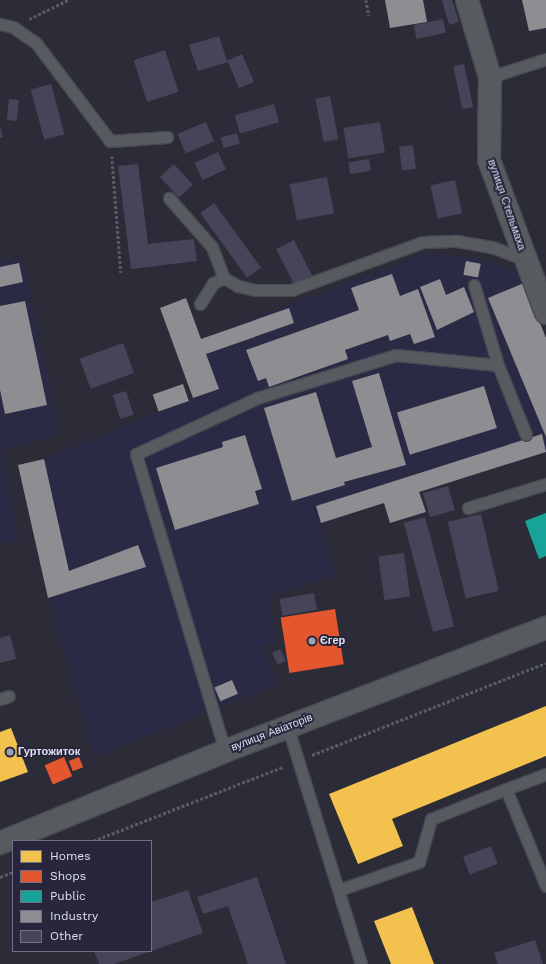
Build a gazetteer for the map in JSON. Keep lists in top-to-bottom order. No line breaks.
{"streets":{"street":["вулиця Стельмаха","вулиця Авіаторів"]},"places":["Єгер","Гуртожиток"],"legend":["Homes","Shops","Public","Industry","Other"]}
